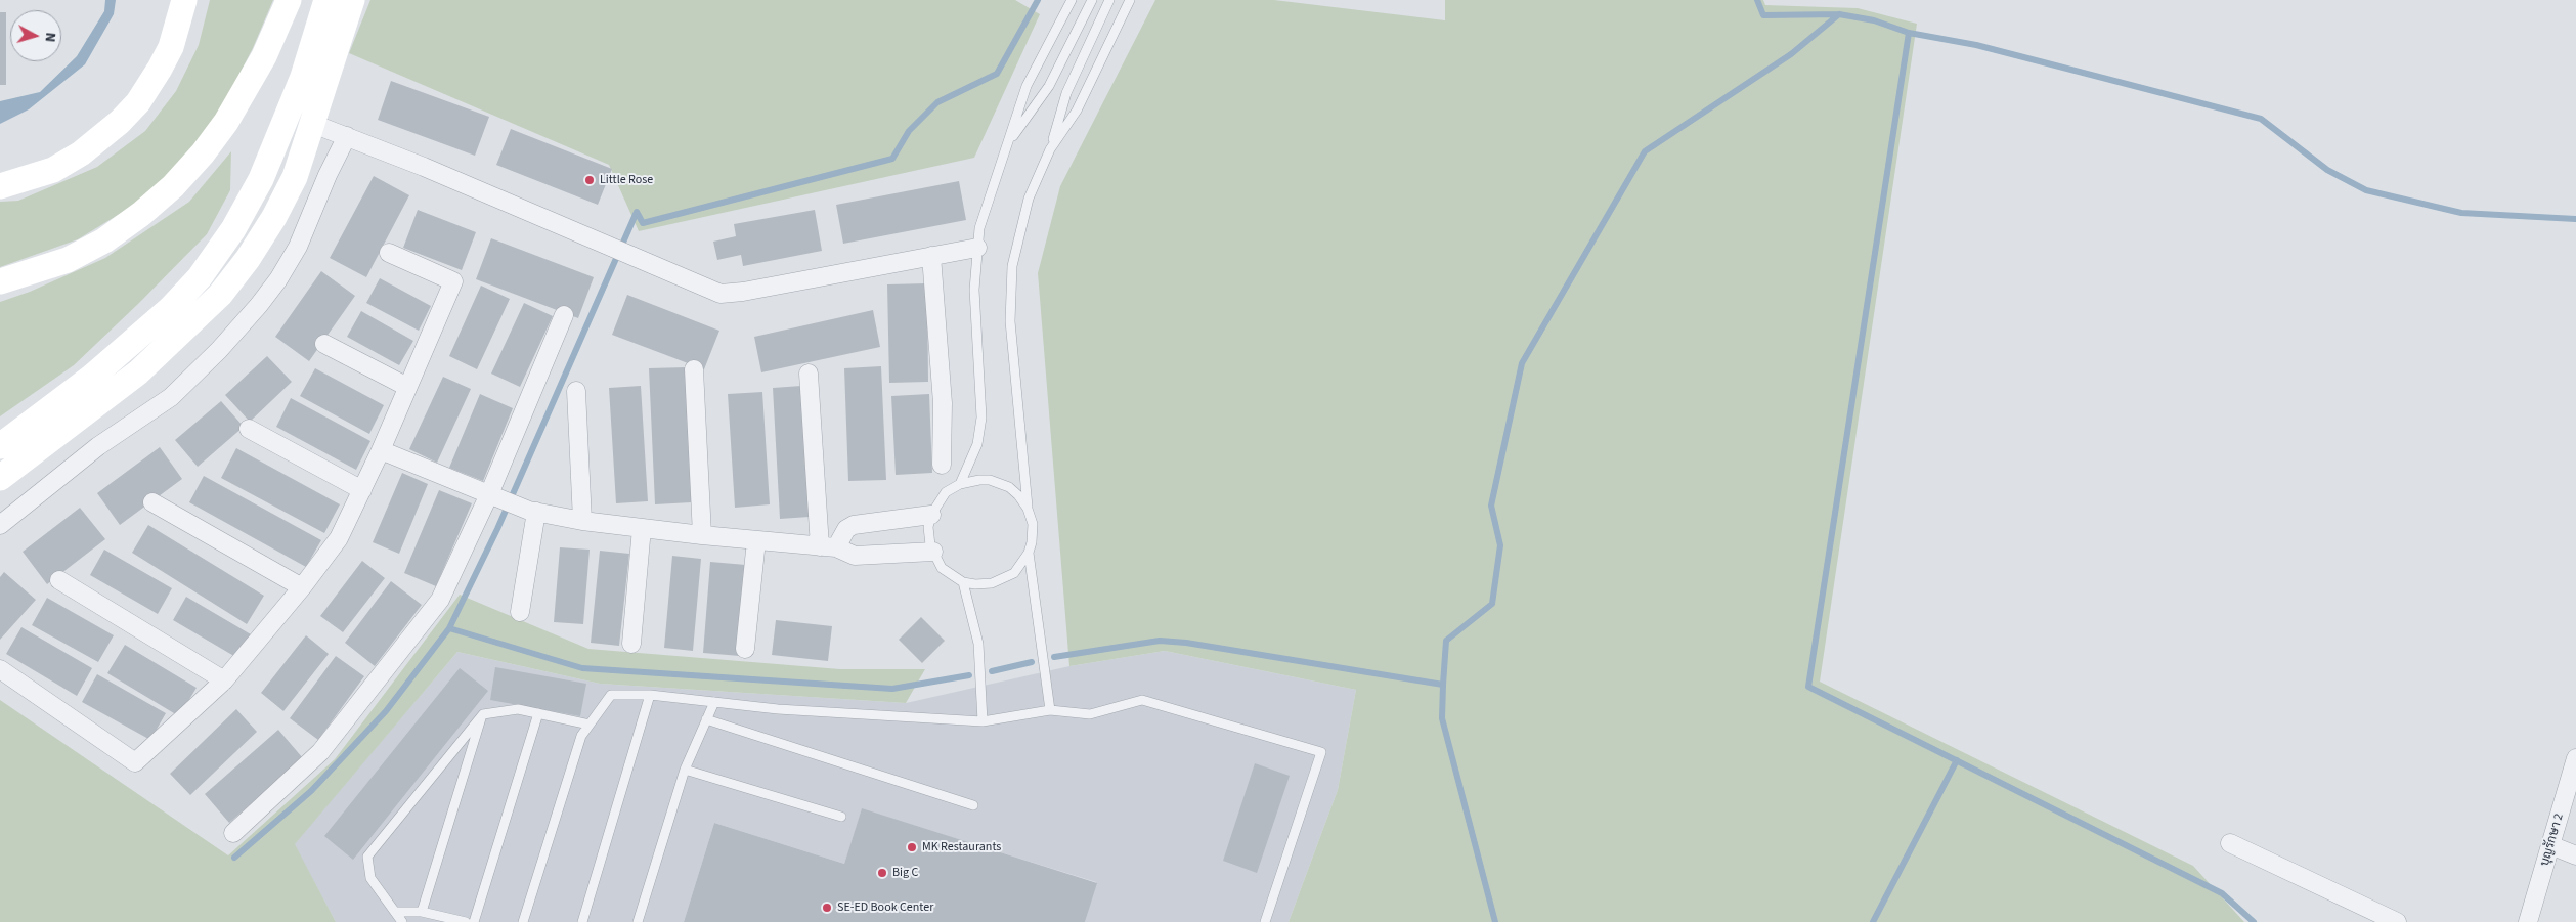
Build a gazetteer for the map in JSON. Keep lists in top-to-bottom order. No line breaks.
{"streets":{"street":["บุญรักษา 2"]},"places":["Little Rose","MK Restaurants","Big C","SE-ED Book Center"],"north":"right"}
